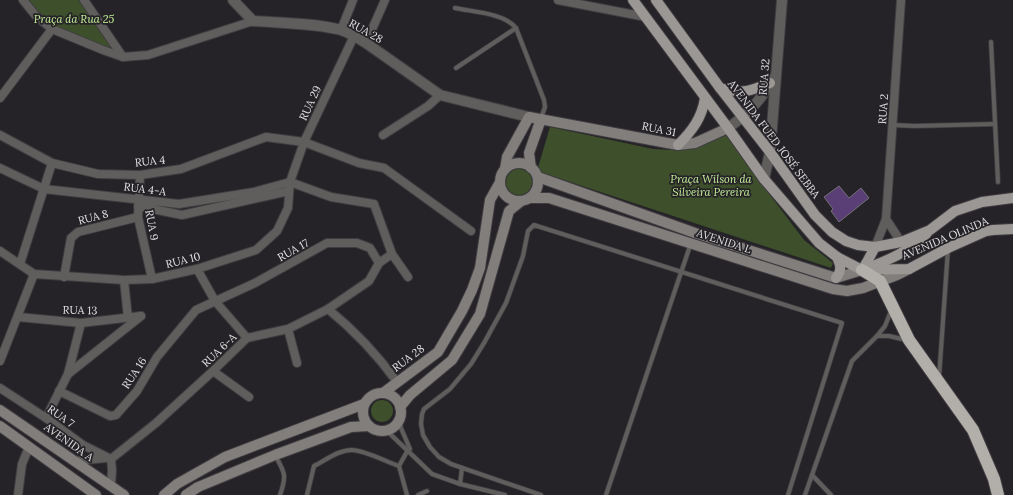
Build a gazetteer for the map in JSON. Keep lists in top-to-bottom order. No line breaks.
{"streets":{"main road":["RUA 28","RUA 31","AVENIDA FUED JOSÉ SEBBA","AVENIDA OLINDA","AVENIDA L","AVENIDA A"],"street":["RUA 32","RUA 29","RUA 2","RUA 4","RUA 4-A","RUA 8","RUA 9","RUA 17","RUA 10","RUA 13","RUA 6-A","RUA 16","RUA 7"]},"crossings":[["RUA 28","RUA 29"],["RUA 28","RUA 31"],["RUA 28","AVENIDA L"],["RUA 32","RUA 31"],["RUA 32","AVENIDA FUED JOSÉ SEBBA"],["RUA 29","RUA 4"],["RUA 29","RUA 4-A"],["RUA 29","RUA 10"],["RUA 2","AVENIDA FUED JOSÉ SEBBA"],["RUA 31","AVENIDA FUED JOSÉ SEBBA"],["AVENIDA FUED JOSÉ SEBBA","AVENIDA OLINDA"],["RUA 4","RUA 9"],["RUA 4-A","RUA 9"],["RUA 4-A","RUA 10"],["RUA 8","RUA 9"],["RUA 8","RUA 10"],["RUA 9","RUA 10"],["AVENIDA OLINDA","AVENIDA L"],["RUA 17","RUA 6-A"],["RUA 17","RUA 16"],["RUA 6-A","RUA 7"]],"parks":["Praça da Rua 25","Praça Wilson da Silveira Pereira"]}
